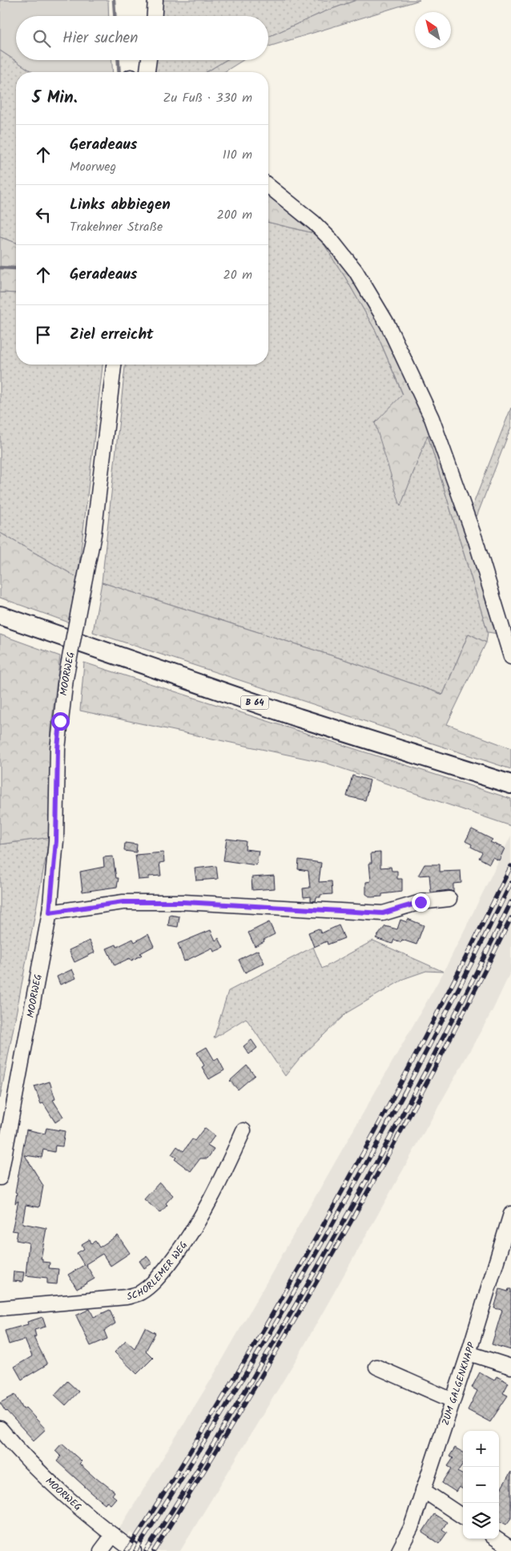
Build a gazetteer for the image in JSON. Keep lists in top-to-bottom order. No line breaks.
{"streets":{"main road":["B 64"],"street":["MOORWEG","SCHORLEMER WEG","ZUM GALGENKNAPP"]},"north":"top left","page":{"search":"Hier suchen","heading":["5 Min.","Zu Fuß · 330 m"],"list":[["Geradeaus","Moorweg","110 m"],["Links abbiegen","Trakehner Straße","200 m"],["Geradeaus","20 m"],"Ziel erreicht"],"map_buttons":["+","−"]}}
